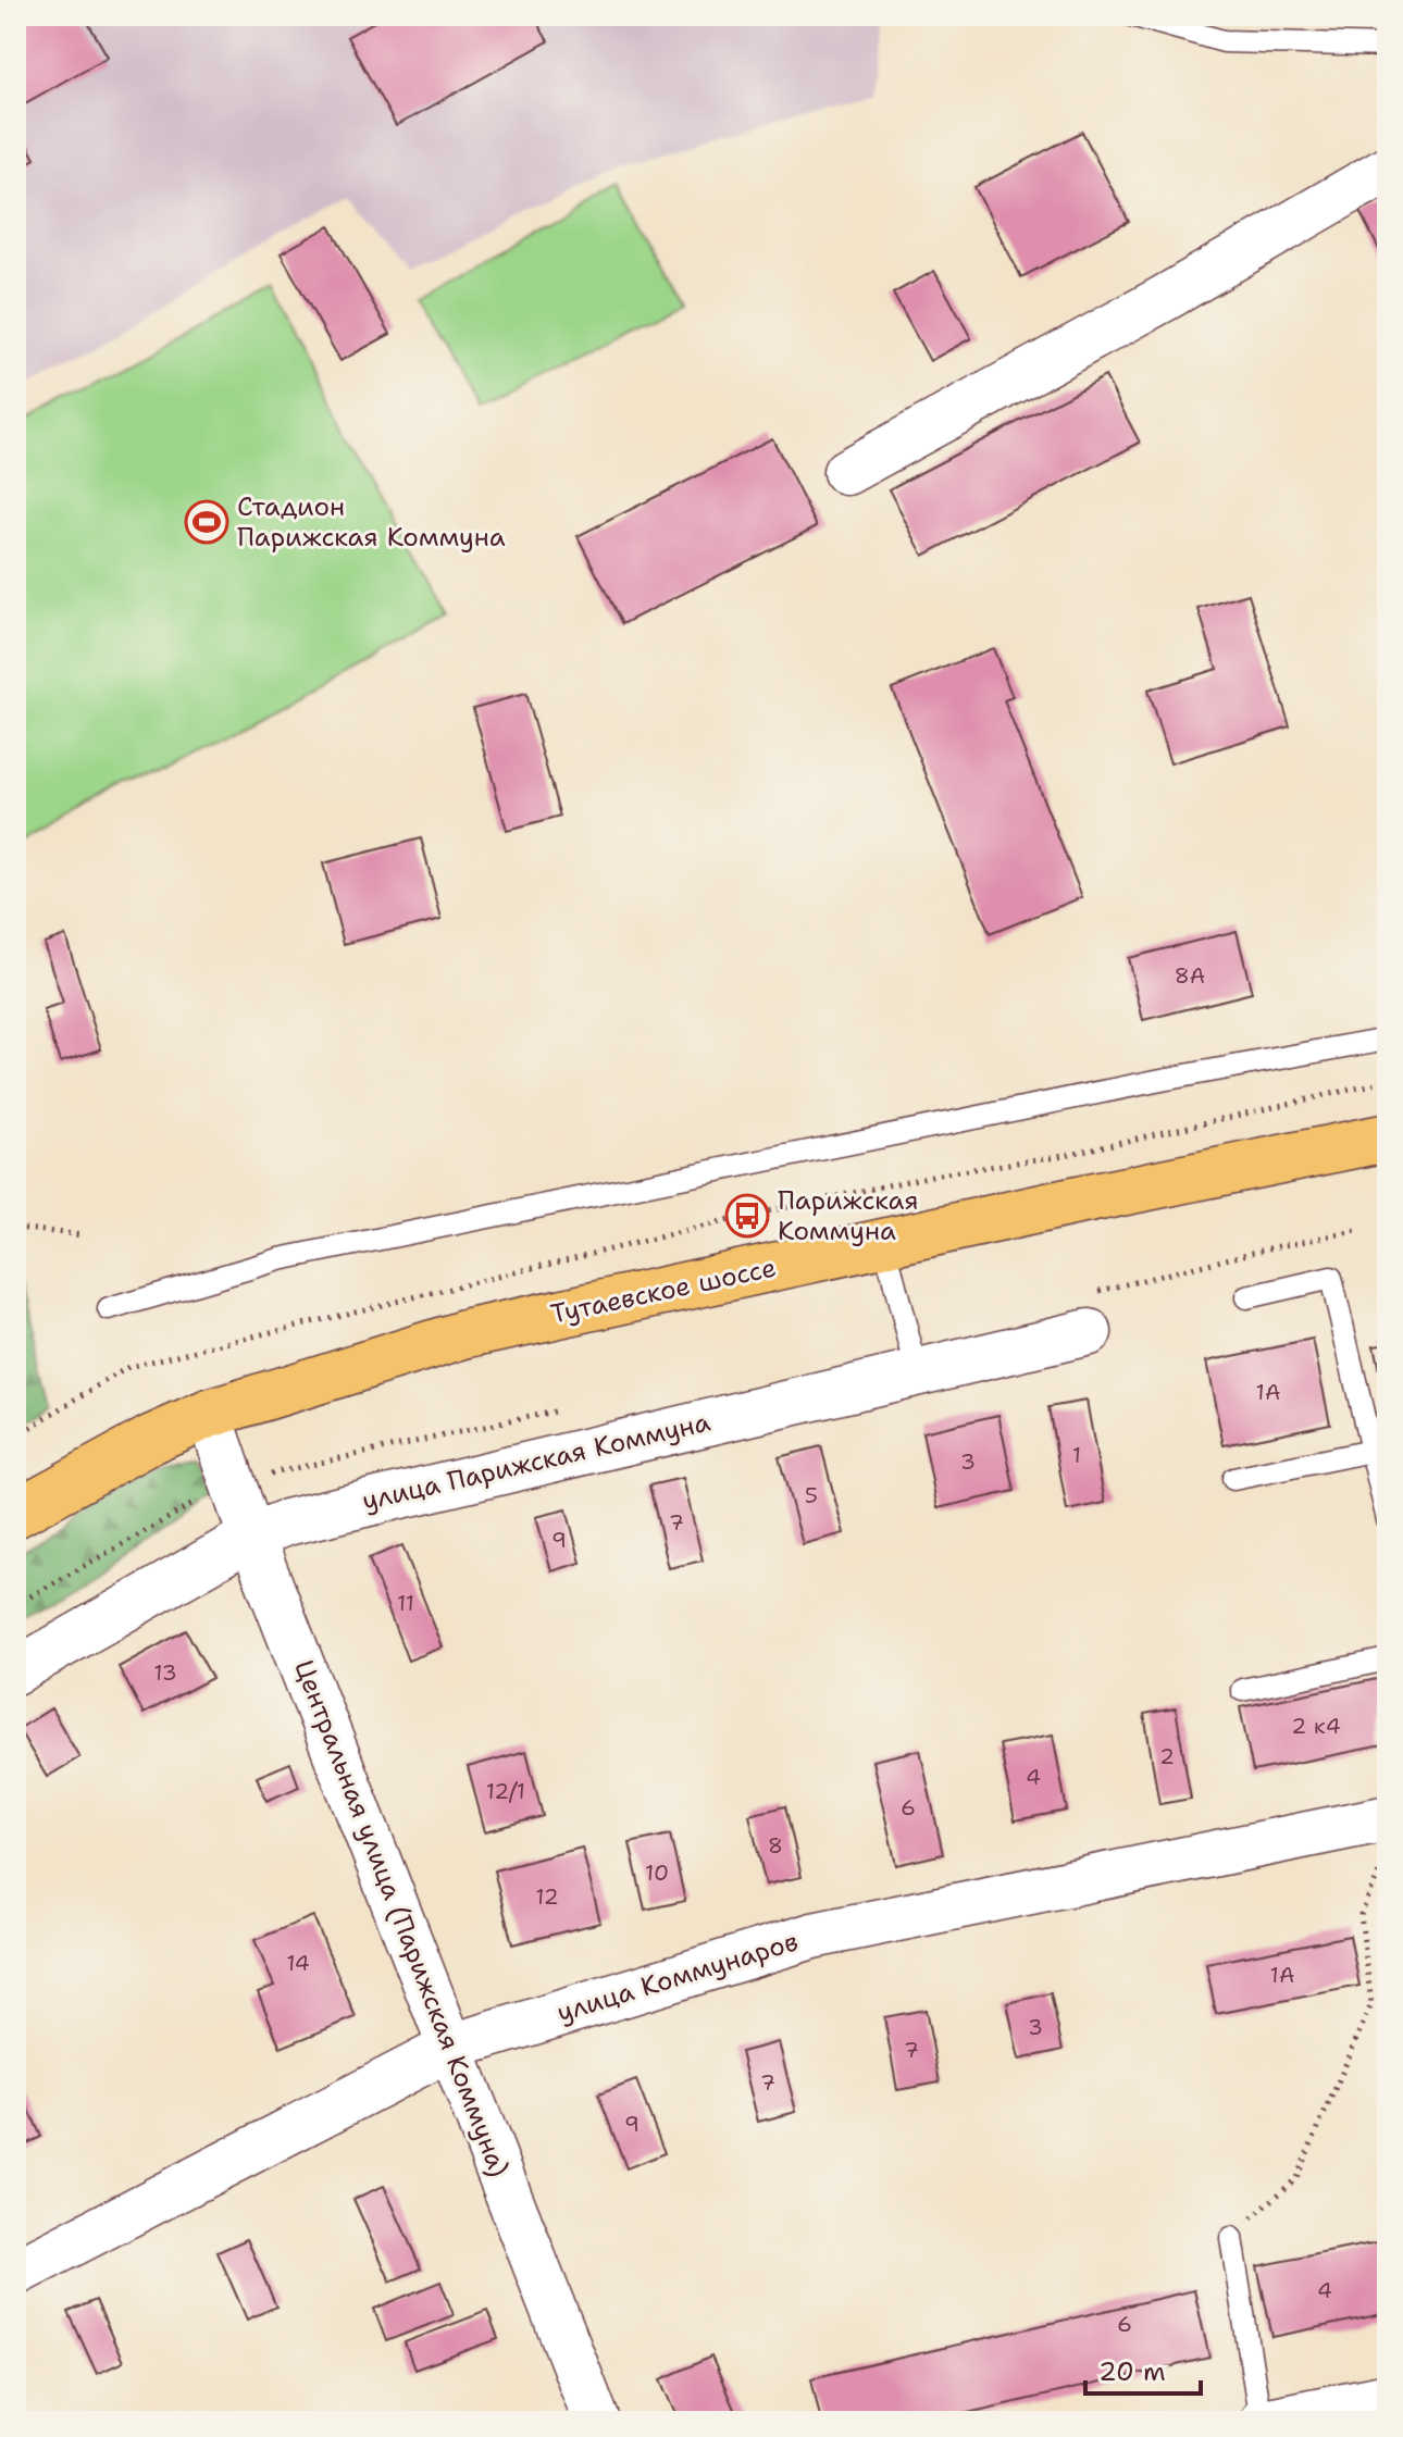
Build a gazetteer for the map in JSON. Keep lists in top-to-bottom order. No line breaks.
{"streets":{"main road":["Тутаевское шоссе"],"street":["улица Парижская Коммуна","Центральная улица (Парижская Коммуна)","улица Коммунаров"]},"crossings":[["Тутаевское шоссе","Центральная улица (Парижская Коммуна)"],["улица Парижская Коммуна","Центральная улица (Парижская Коммуна)"],["Центральная улица (Парижская Коммуна)","улица Коммунаров"]],"places":{"sports":["Стадион Парижская Коммуна"],"bus stop":["Парижская Коммуна"]},"house_numbers":["8А","1А","1","3","5","7","9","11","13","2 к4","2","4","12/1","6","8","10","12","14","1А","3","7","7","9","4","6"],"scale_bar":"20 m"}
